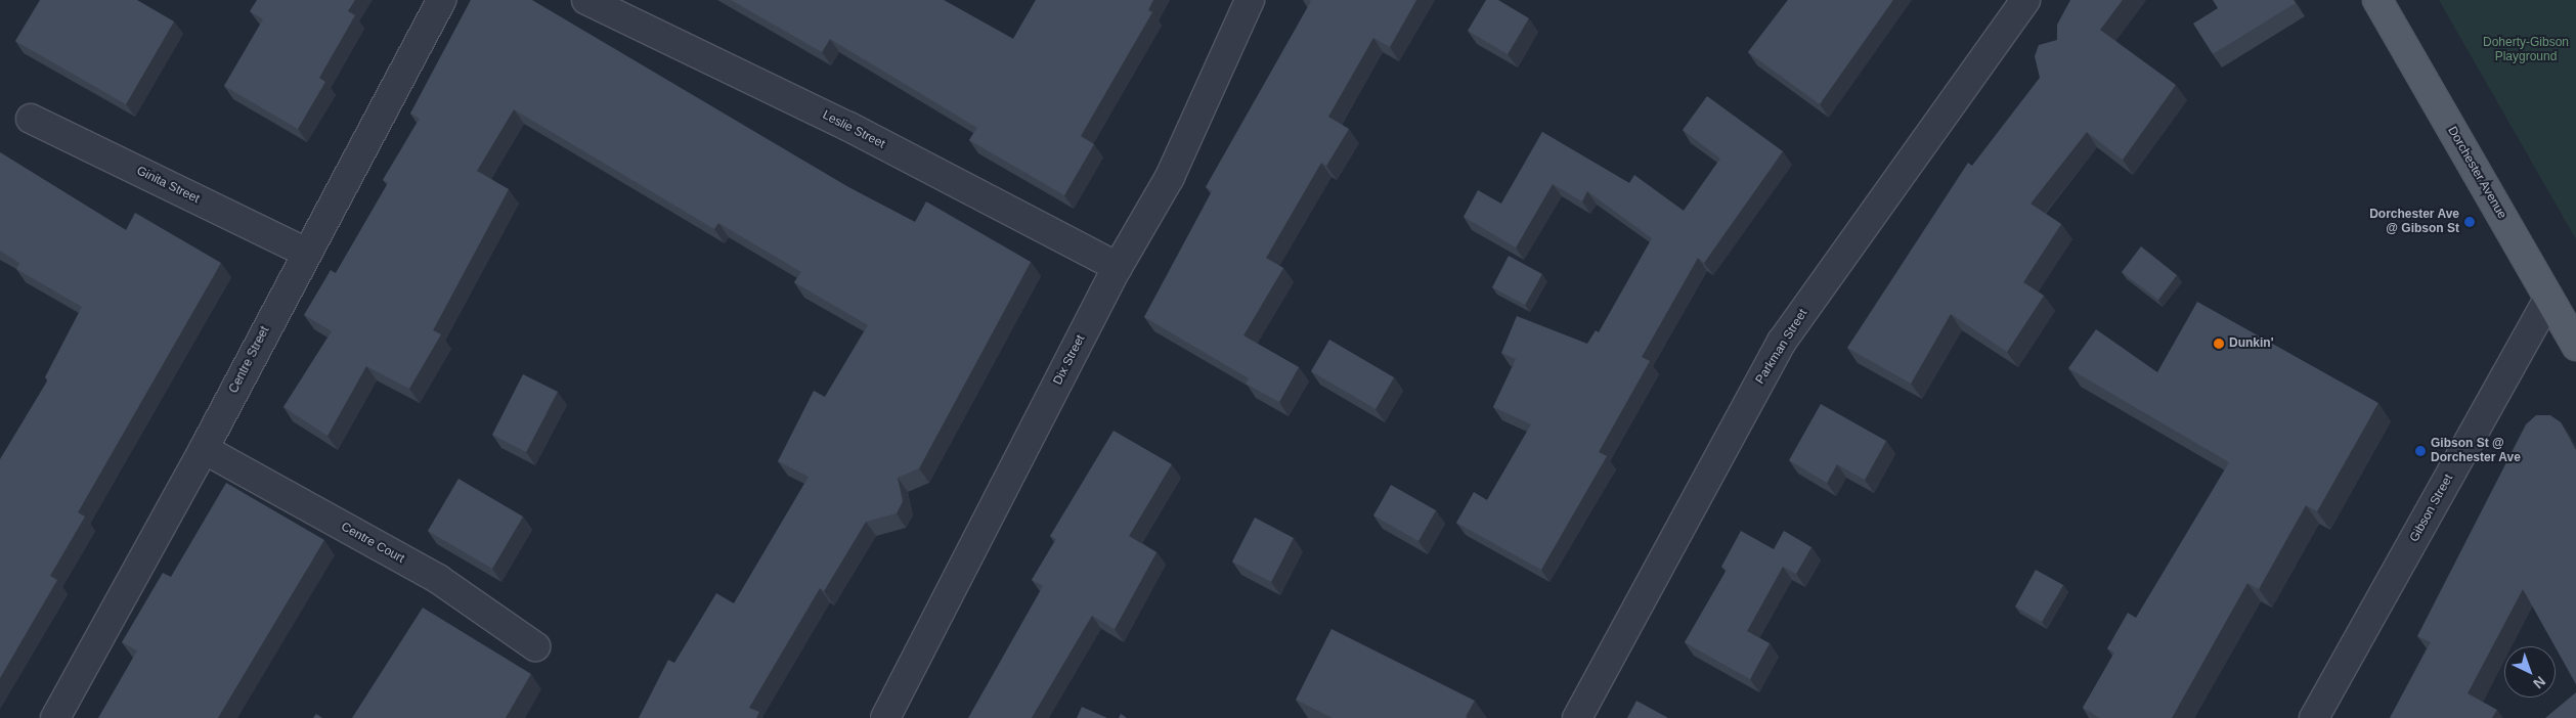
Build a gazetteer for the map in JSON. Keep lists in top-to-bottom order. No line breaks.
{"streets":{"main road":["Dorchester Avenue"],"street":["Leslie Street","Ginita Street","Parkman Street","Centre Street","Dix Street","Gibson Street","Centre Court"]},"crossings":[["Leslie Street","Dix Street"],["Dorchester Avenue","Gibson Street"],["Ginita Street","Centre Street"],["Centre Street","Centre Court"]],"parks":["Doherty-Gibson Playground"],"places":["Dorchester Ave @ Gibson St","Dunkin'","Gibson St @ Dorchester Ave"],"north":"bottom right"}
